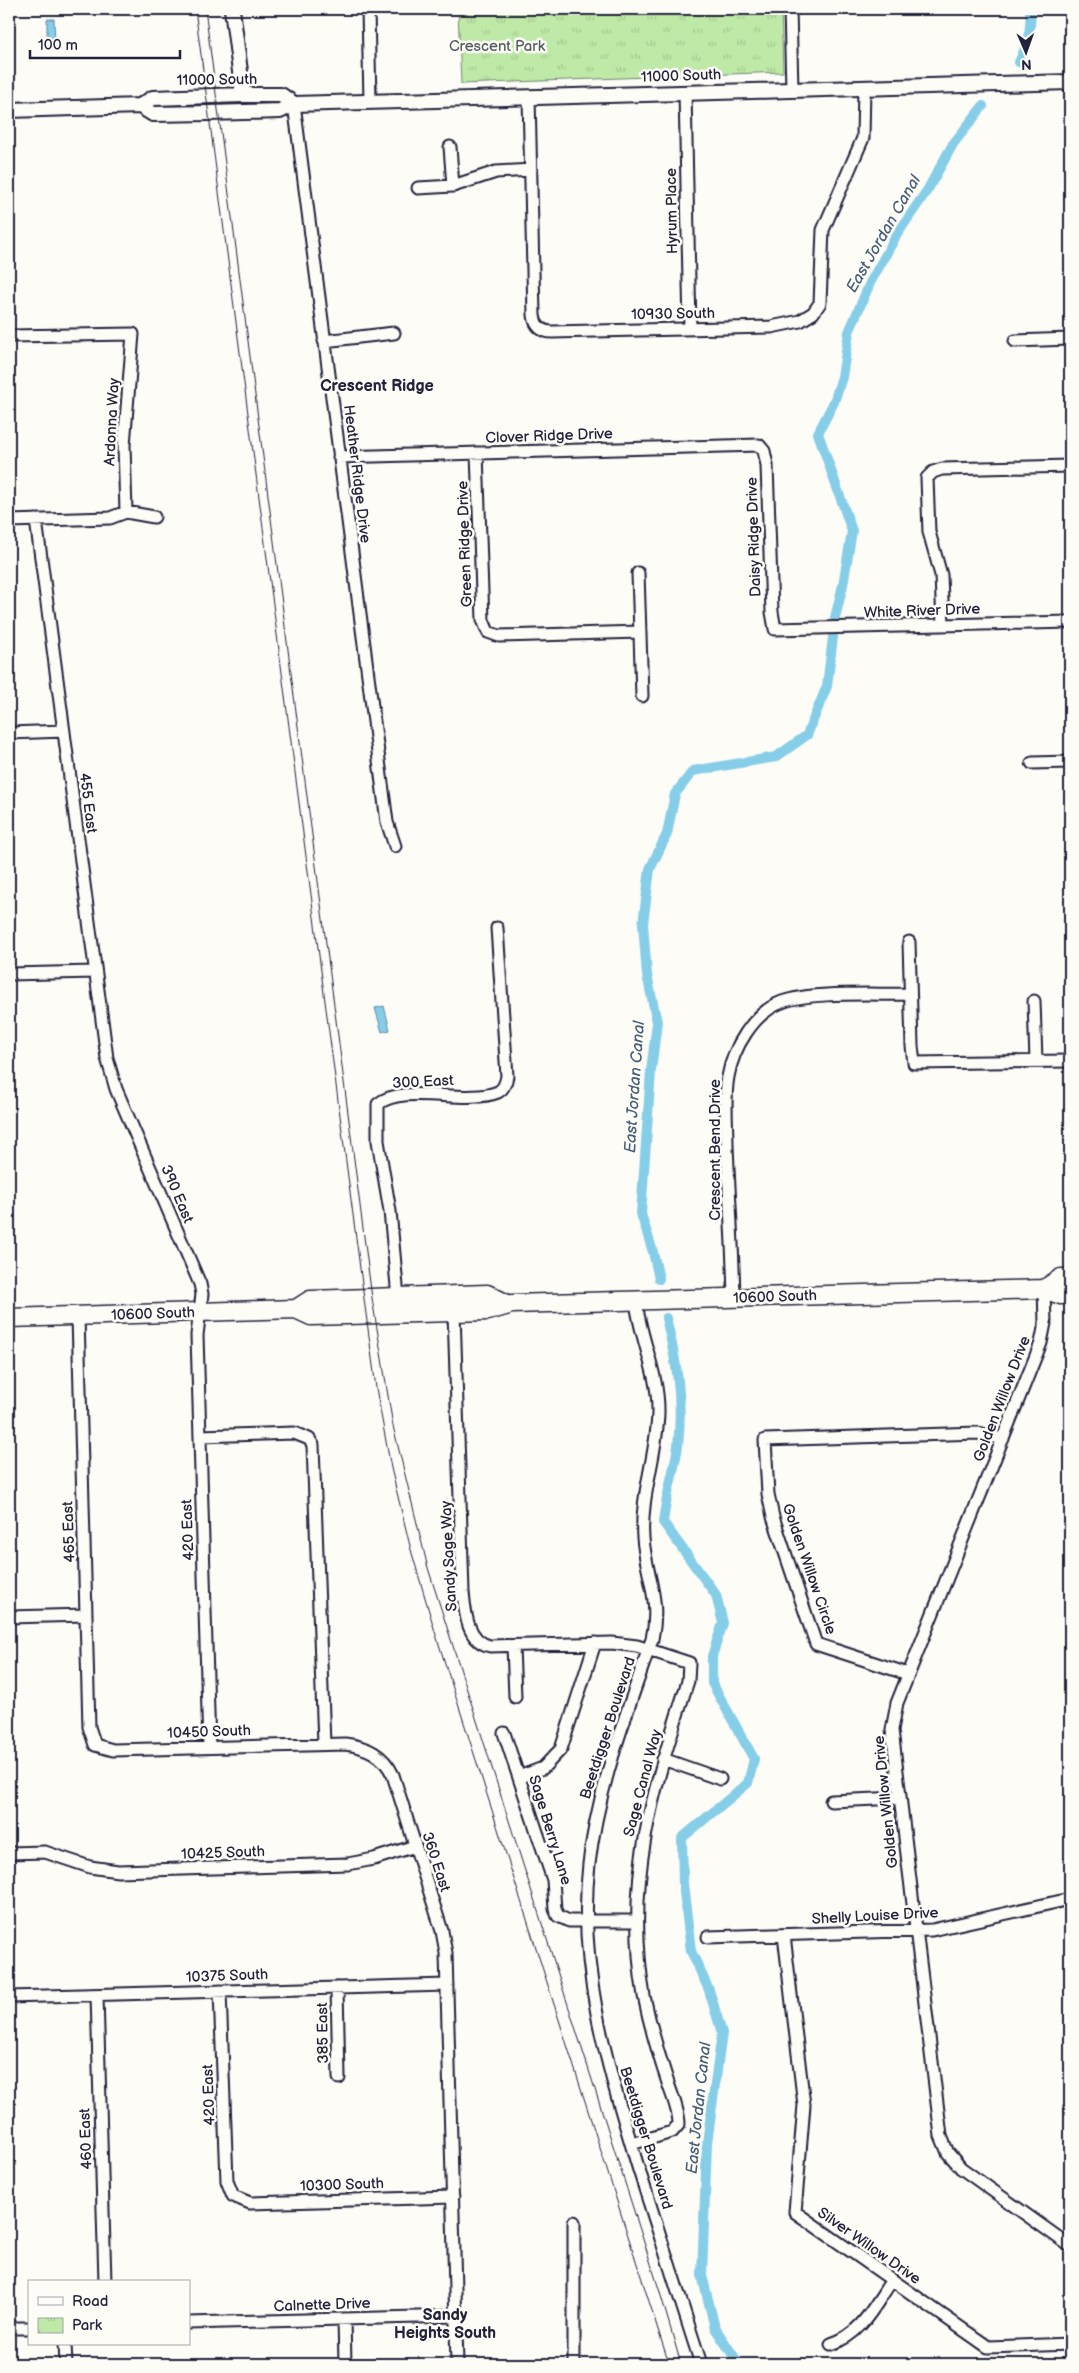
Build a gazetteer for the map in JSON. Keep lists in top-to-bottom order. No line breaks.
{"streets":{"main road":["10600 South"],"street":["11000 South","Hyrum Place","10930 South","Ardonna Way","Clover Ridge Drive","Heather Ridge Drive","Daisy Ridge Drive","Green Ridge Drive","White River Drive","455 East","300 East","Crescent Bend Drive","390 East","Golden Willow Drive","420 East","465 East","Sandy Sage Way","Golden Willow Circle","Beetdigger Boulevard","10450 South","Sage Canal Way","Sage Berry Lane","10425 South","360 East","Shelly Louise Drive","10375 South","385 East","460 East","10300 South","Silver Willow Drive","Calnette Drive"]},"crossings":[["11000 South","Hyrum Place"],["11000 South","10930 South"],["11000 South","Heather Ridge Drive"],["Hyrum Place","10930 South"],["Clover Ridge Drive","Heather Ridge Drive"],["Clover Ridge Drive","Daisy Ridge Drive"],["Clover Ridge Drive","Green Ridge Drive"],["Daisy Ridge Drive","White River Drive"],["455 East","390 East"],["300 East","10600 South"],["Crescent Bend Drive","10600 South"],["390 East","10600 South"],["390 East","420 East"],["10600 South","Golden Willow Drive"],["10600 South","420 East"],["10600 South","465 East"],["10600 South","Sandy Sage Way"],["10600 South","Beetdigger Boulevard"],["Golden Willow Drive","Golden Willow Circle"],["Golden Willow Drive","Shelly Louise Drive"],["420 East","10450 South"],["420 East","10375 South"],["420 East","10300 South"],["465 East","10450 South"],["Sandy Sage Way","Beetdigger Boulevard"],["Sandy Sage Way","Sage Canal Way"],["Beetdigger Boulevard","Sage Canal Way"],["Beetdigger Boulevard","Sage Berry Lane"],["10450 South","360 East"],["Sage Canal Way","Sage Berry Lane"],["10425 South","360 East"],["360 East","10375 South"],["360 East","10300 South"],["360 East","Calnette Drive"],["Shelly Louise Drive","Silver Willow Drive"],["10375 South","385 East"],["10375 South","460 East"]],"districts":["Crescent Ridge","Sandy Heights South"],"water":["East Jordan Canal"],"parks":["Crescent Park"],"legend":["Road","Park"],"scale_bar":"100 m","north":"bottom"}
